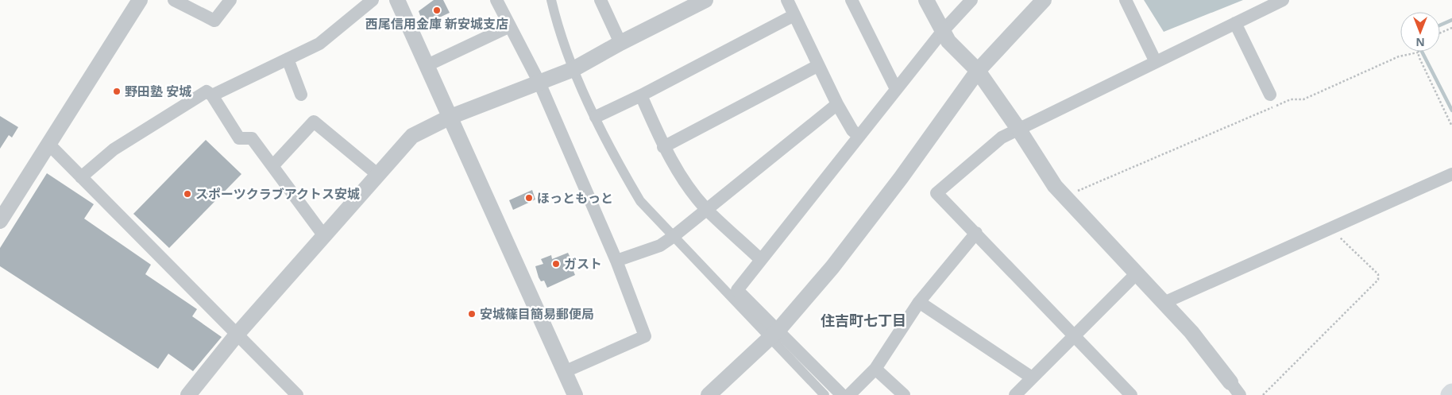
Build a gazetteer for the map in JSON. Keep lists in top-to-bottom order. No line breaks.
{"districts":["住吉町七丁目"],"places":["西尾信用金庫 新安城支店","野田塾 安城","スポーツクラブアクトス安城","ほっともっと","ガスト","安城篠目簡易郵便局"],"north":"bottom"}
